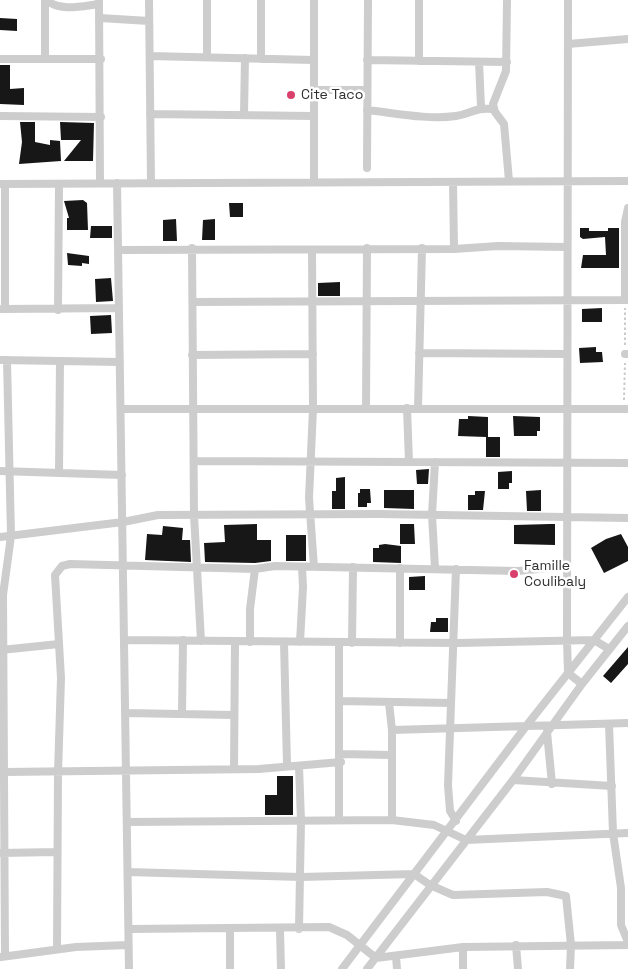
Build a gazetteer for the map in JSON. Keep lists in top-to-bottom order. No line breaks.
{"places":["Cite Taco","Famille Coulibaly"]}
